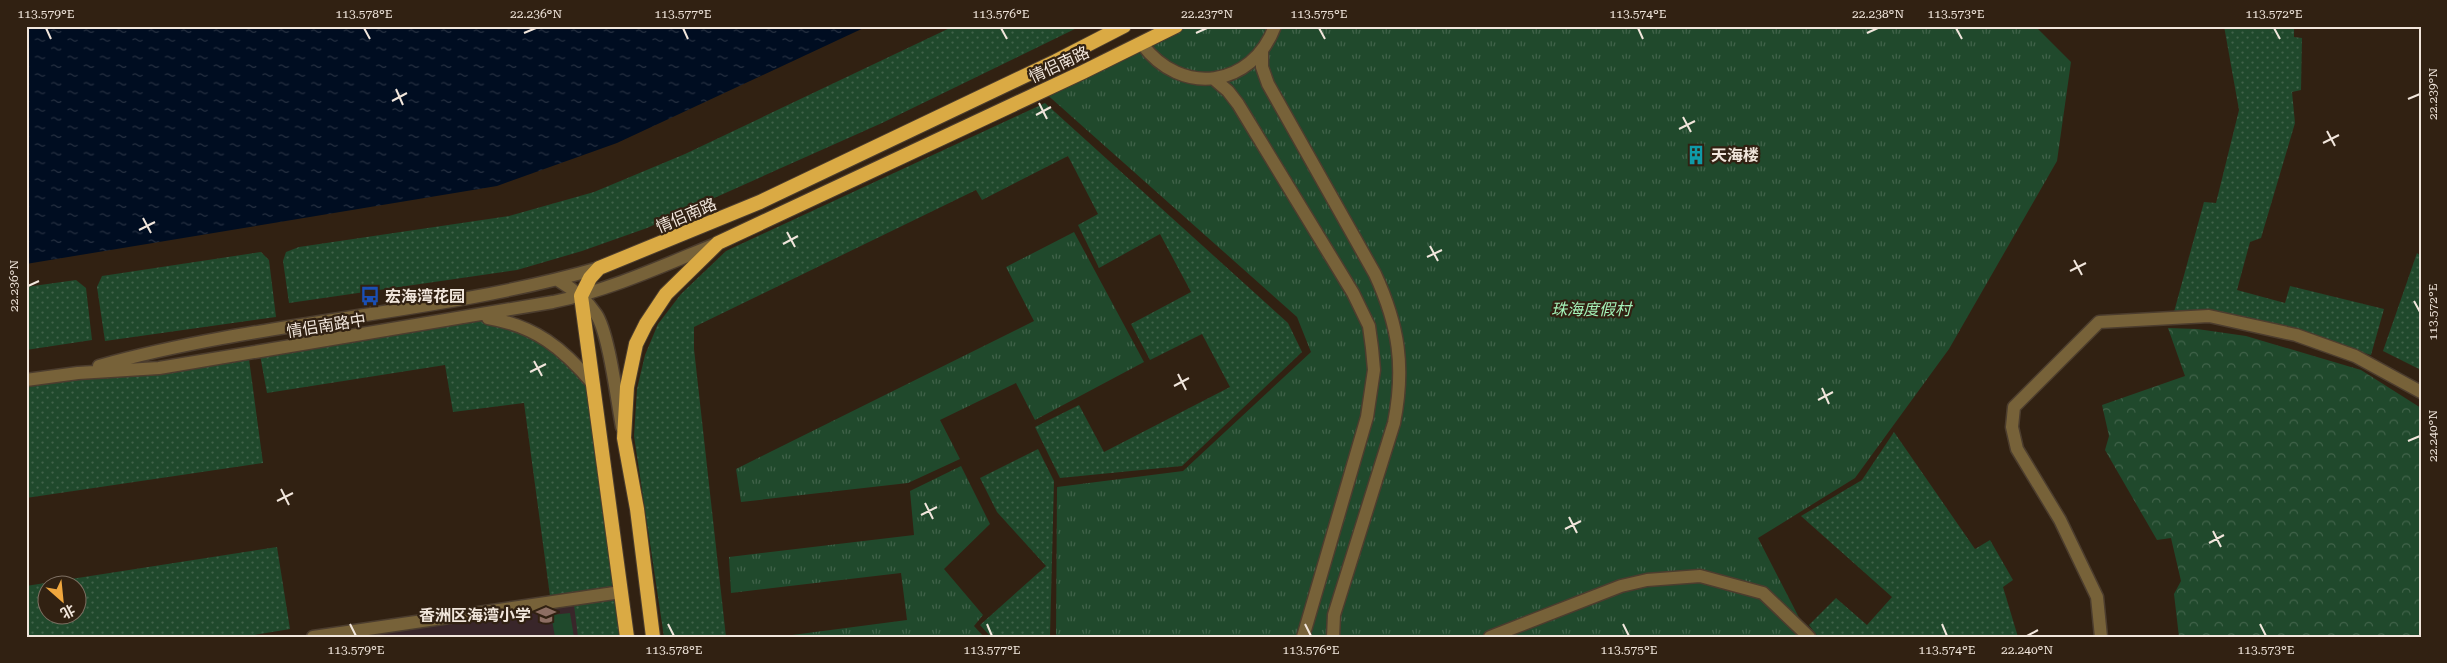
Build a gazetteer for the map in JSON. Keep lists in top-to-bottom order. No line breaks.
{"streets":{"highway":["情侣南路"],"street":["情侣南路中"]},"crossings":[["情侣南路","情侣南路中"]],"parks":["珠海度假村"],"places":{"building":["天海楼"],"bus stop":["宏海湾花园"],"school or university":["香洲区海湾小学"]},"north":"bottom right","coordinates":["113.579°E","113.578°E","22.236°N","113.577°E","113.576°E","22.237°N","113.575°E","113.574°E","22.238°N","113.573°E","113.572°E","22.239°N","22.240°N"]}
